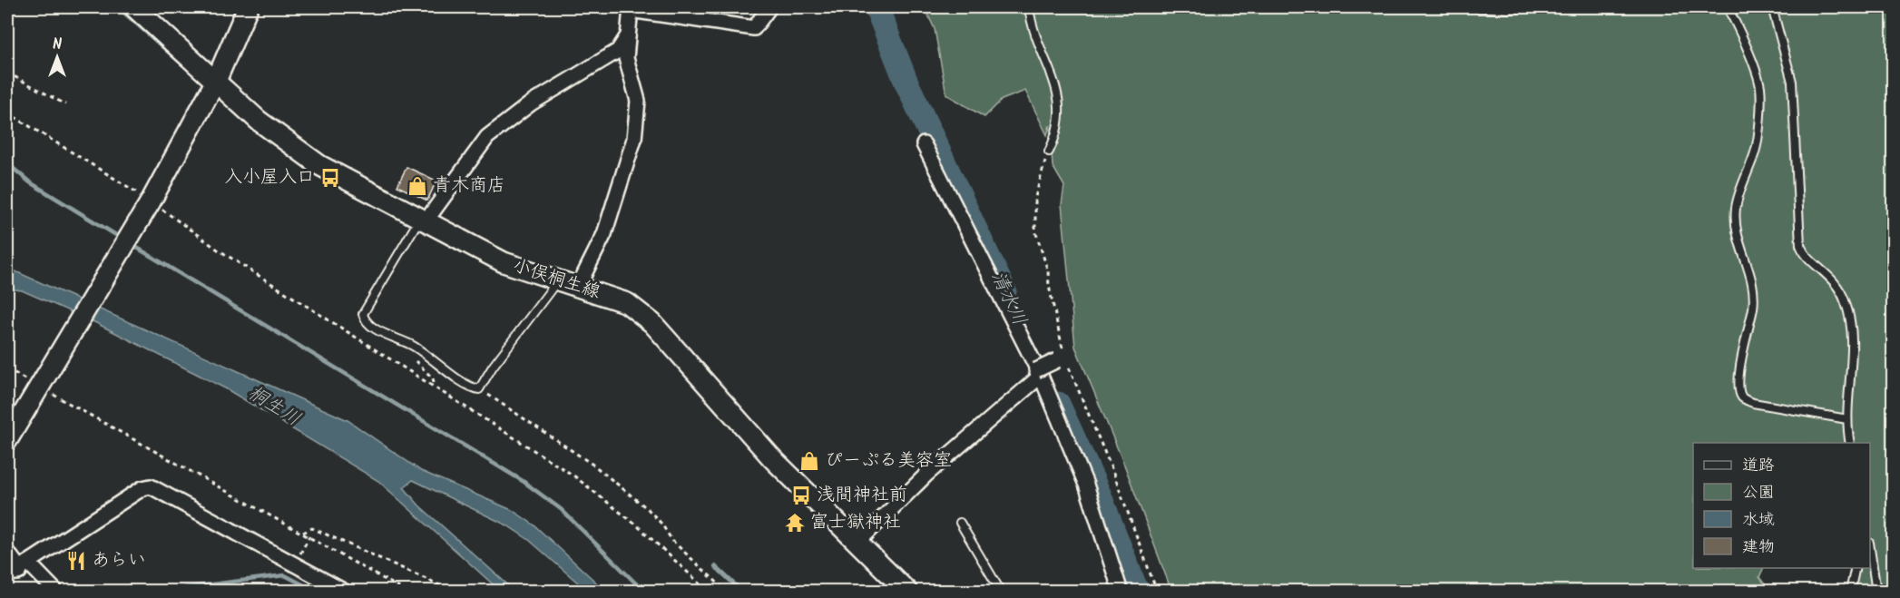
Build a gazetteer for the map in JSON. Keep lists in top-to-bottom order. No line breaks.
{"streets":{"main road":["小俣桐生線"]},"water":["清水川","桐生川"],"places":{"bus stop":["入小屋入口","浅間神社前"],"shop":["青木商店","ぴーぷる美容室"],"temple":["富士獄神社"],"restaurant":["あらい"]},"legend":["道路","公園","水域","建物"],"north":"top"}
